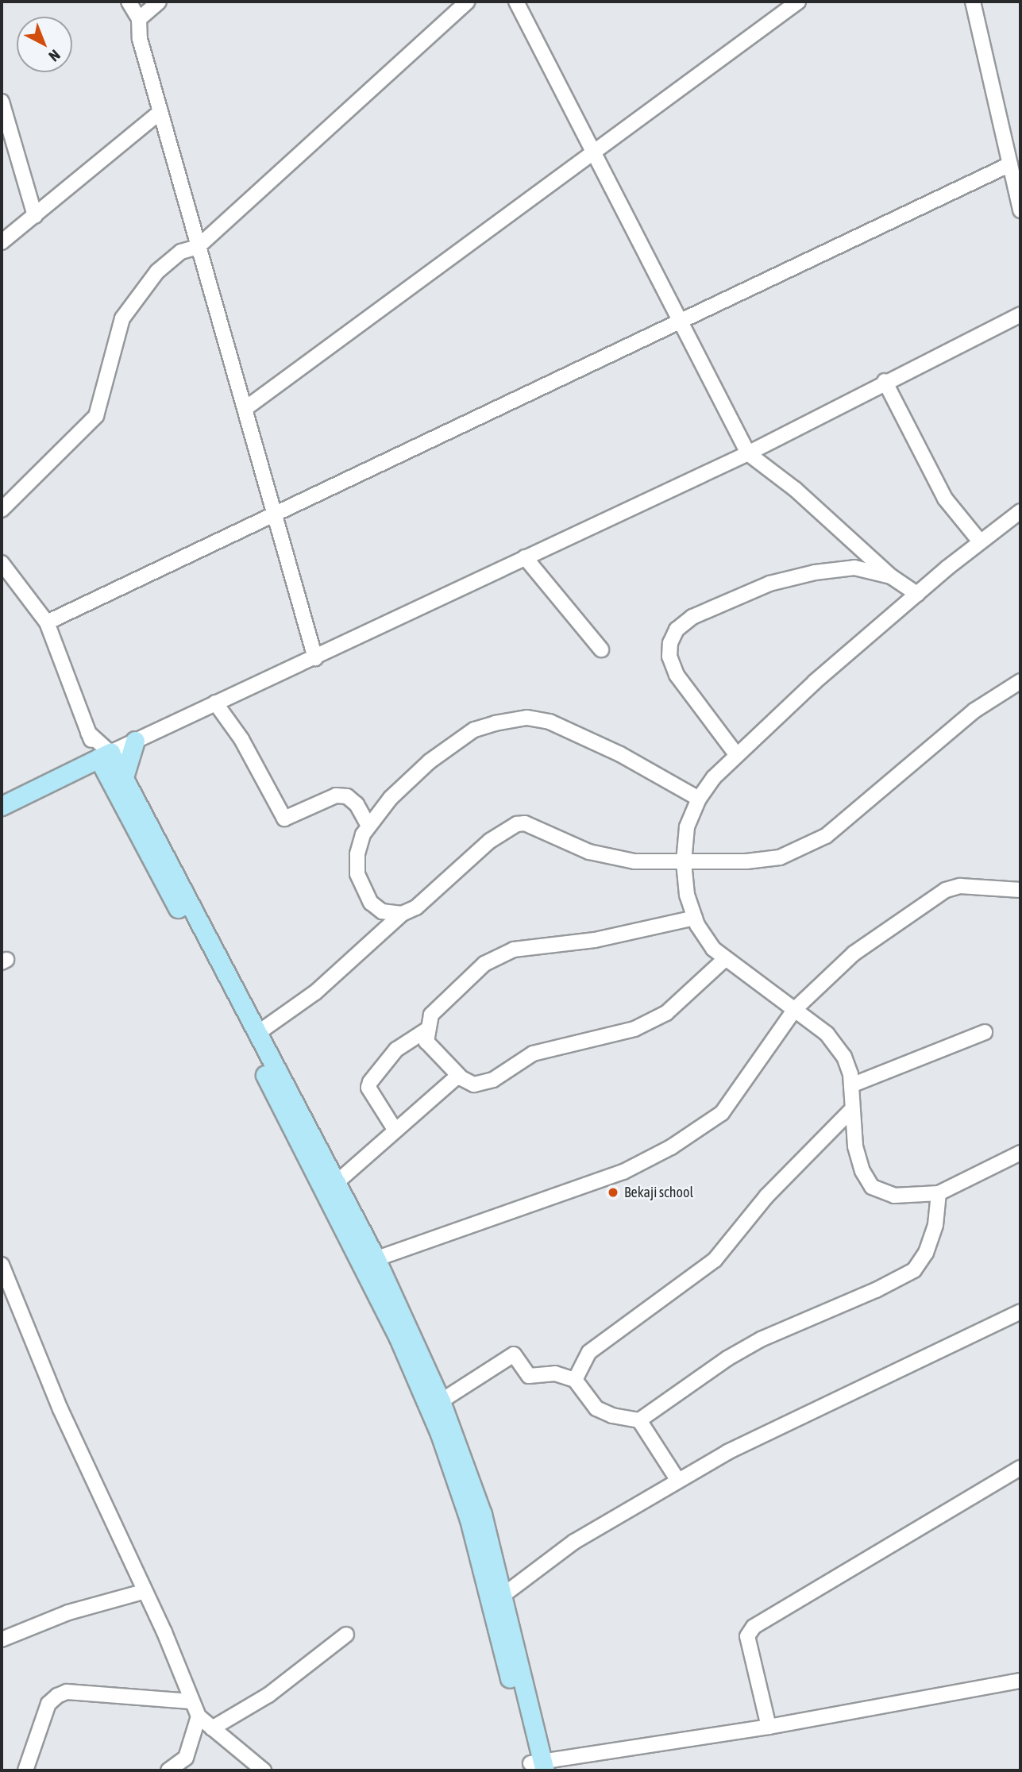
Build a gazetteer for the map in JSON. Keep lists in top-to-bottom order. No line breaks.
{"places":["Bekaji school"],"north":"bottom right"}
